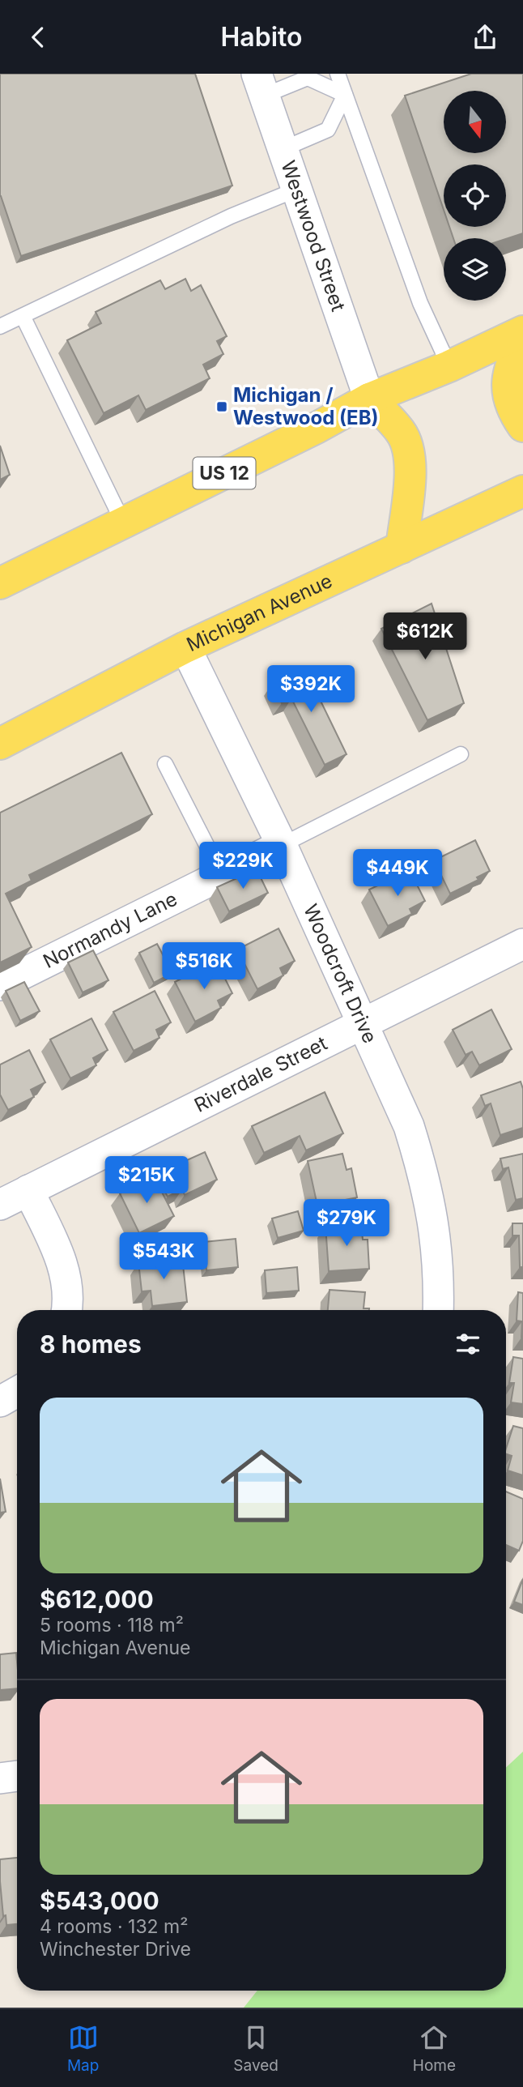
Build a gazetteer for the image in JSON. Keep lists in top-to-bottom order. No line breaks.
{"streets":{"main road":["US 12","Michigan Avenue"],"street":["Westwood Street","Normandy Lane","Woodcroft Drive","Riverdale Street"]},"crossings":[["Westwood Street","US 12"],["Michigan Avenue","Woodcroft Drive"],["Normandy Lane","Woodcroft Drive"],["Woodcroft Drive","Riverdale Street"]],"places":{"transit":["Michigan / Westwood (EB)"]},"north":"bottom","page":{"header":"Habito","price":["$612K","$392K","$229K","$449K","$516K","$215K","$279K","$543K"],"heading":"8 homes","list":[{"name":"$612,000","note":"5 rooms · 118 m² · Michigan Avenue"},{"name":"$543,000","note":"4 rooms · 132 m² · Winchester Drive"}],"tabs":["Map","Saved","Home"]}}
